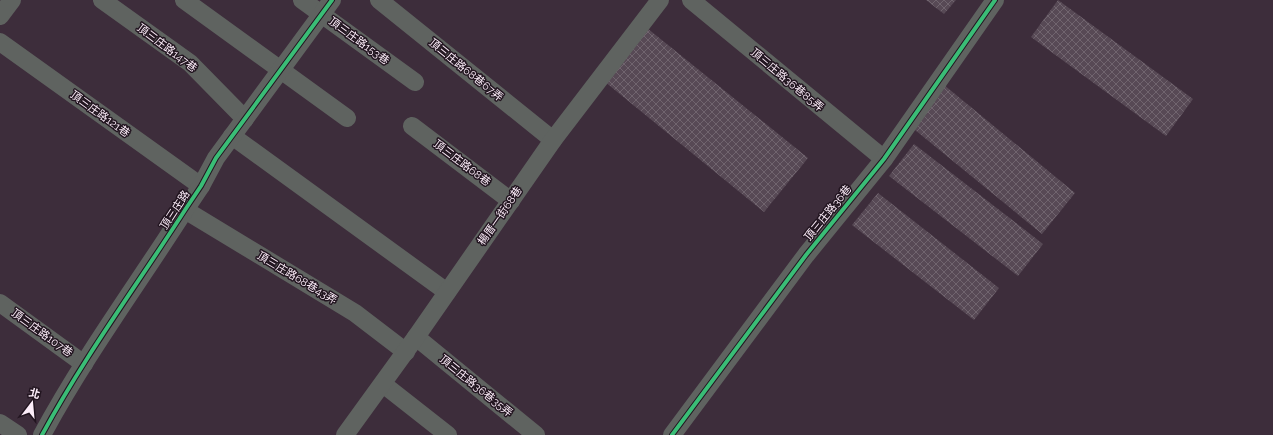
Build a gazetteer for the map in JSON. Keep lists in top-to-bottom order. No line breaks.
{"streets":{"street":["頂三庄路153巷","頂三庄路147巷","頂三庄路68巷67弄","頂三庄路36巷85弄","頂三庄路121巷","頂三庄路68巷","頂三庄路","頂三庄路36巷","楊厝一街68巷","頂三庄路68巷43弄","頂三庄路107巷","頂三庄路36巷35弄"]},"crossings":[["頂三庄路153巷","頂三庄路"],["頂三庄路147巷","頂三庄路"],["頂三庄路68巷67弄","楊厝一街68巷"],["頂三庄路36巷85弄","頂三庄路36巷"],["頂三庄路121巷","頂三庄路"],["頂三庄路68巷","楊厝一街68巷"],["頂三庄路","頂三庄路68巷43弄"],["頂三庄路","頂三庄路107巷"],["楊厝一街68巷","頂三庄路68巷43弄"],["楊厝一街68巷","頂三庄路36巷35弄"]],"north":"top"}
